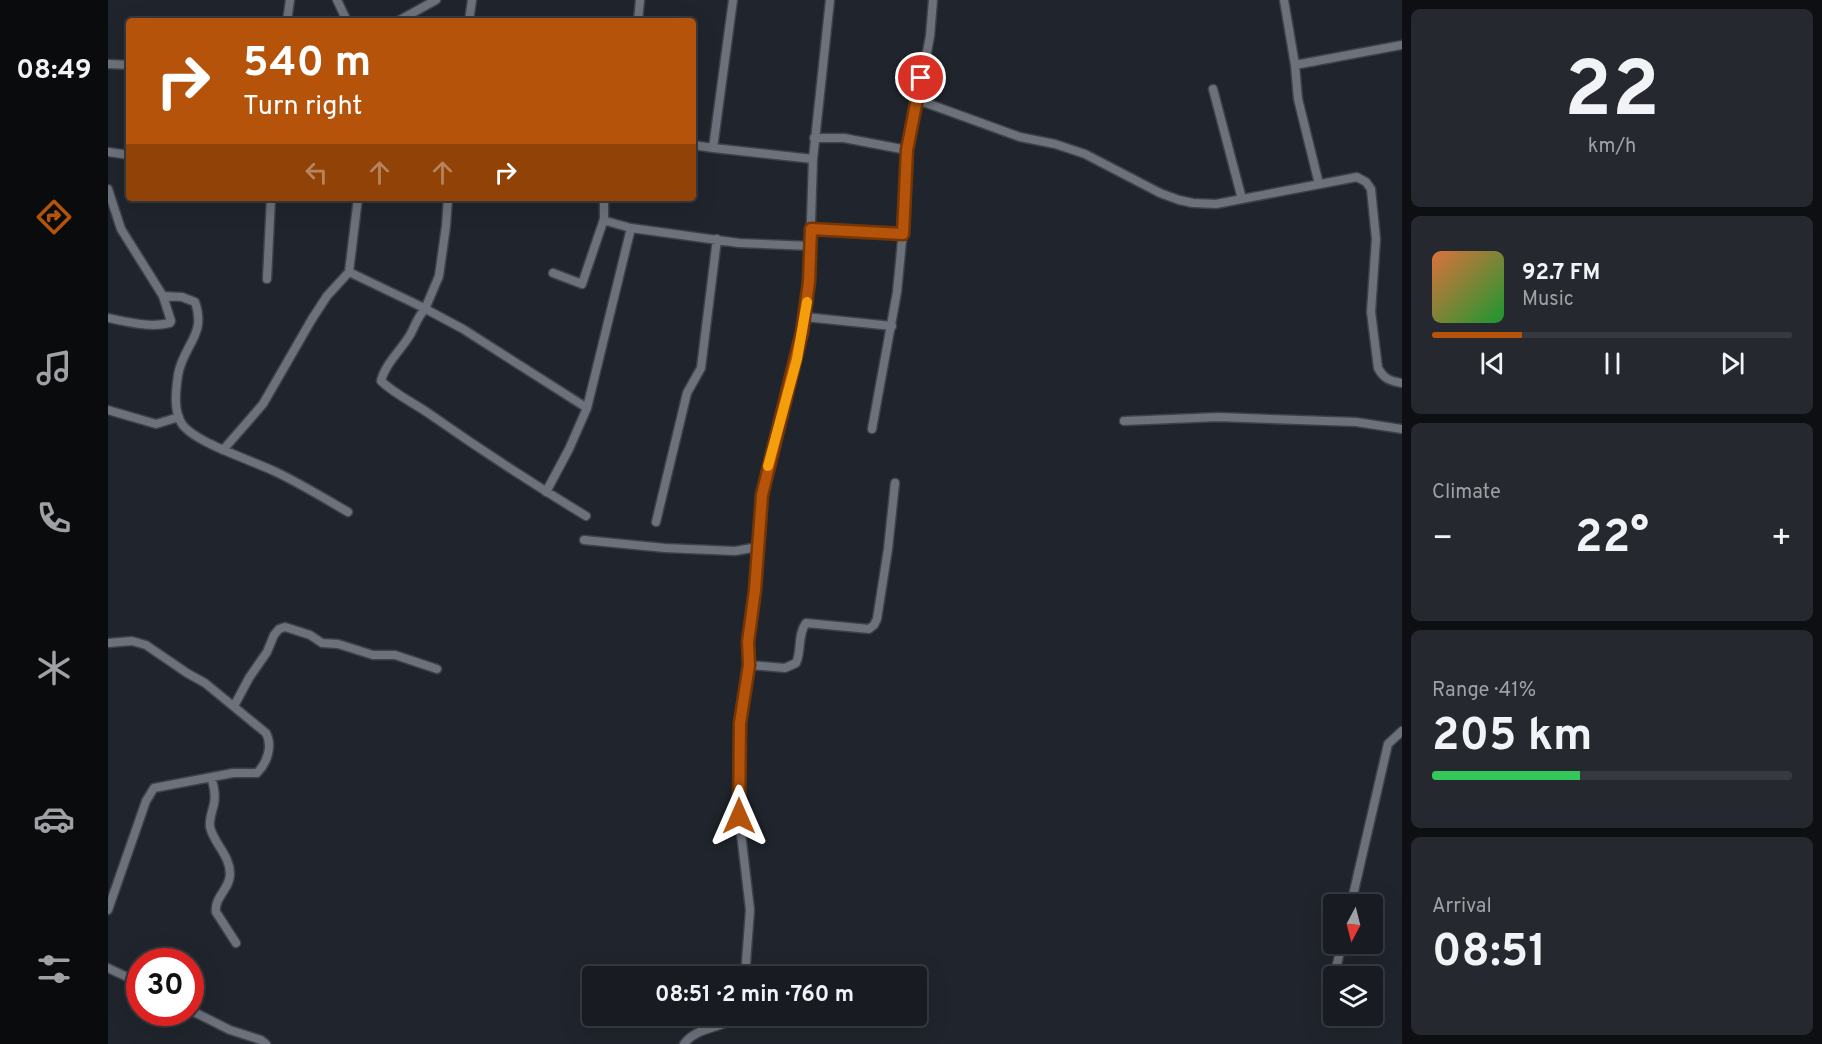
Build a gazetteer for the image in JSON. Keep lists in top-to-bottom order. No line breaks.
{"north":"bottom","page":{"tabs":"08:49","tile":[["22","km/h"],"Climate",["Range · 41%","205 km"],["Arrival","08:51"]],"turn":["540 m","Turn right"],"song":["92.7 FM","Music"],"heat":["−","22°","+"],"limit":"30","trip":"08:51 · 2 min · 760 m"}}
